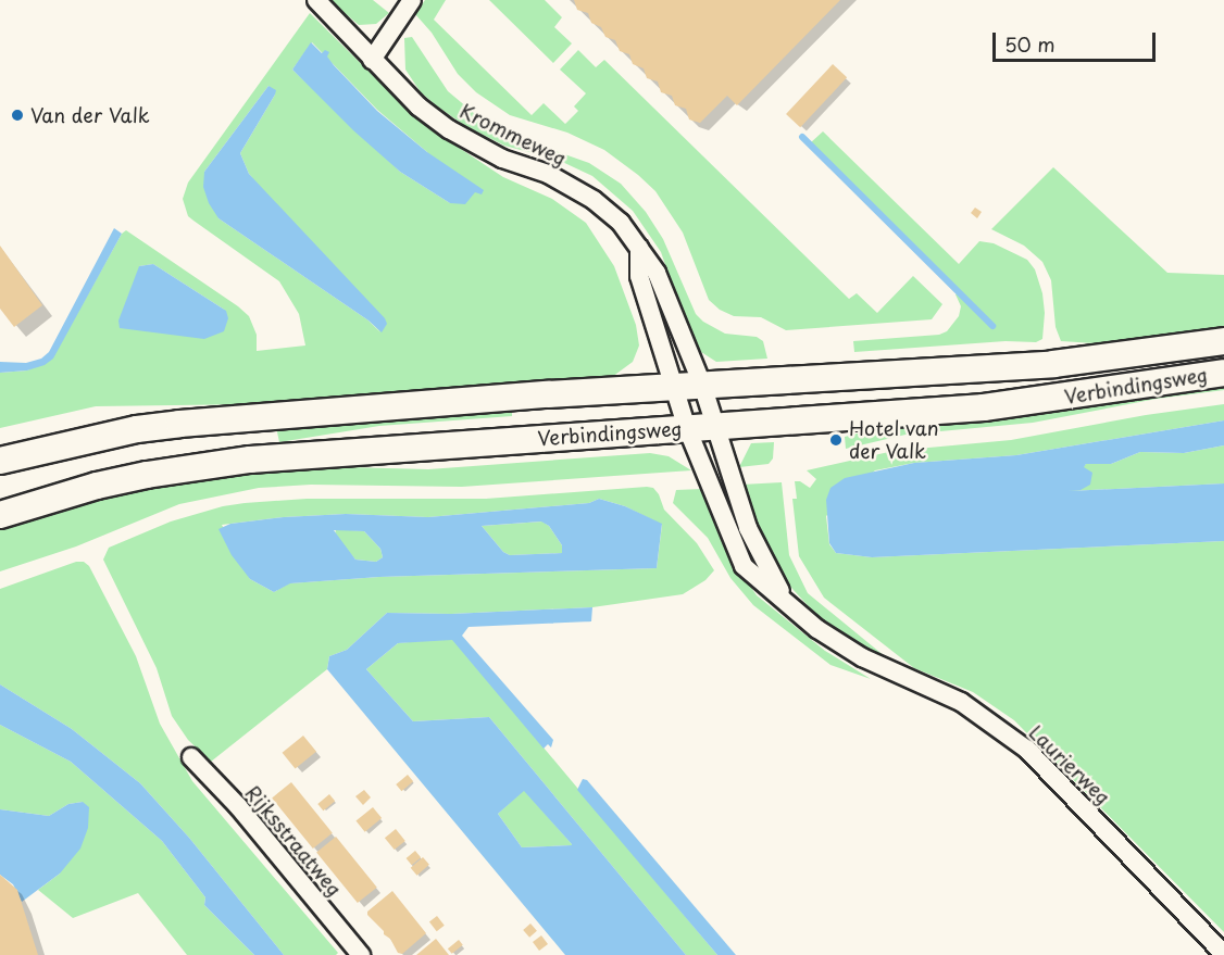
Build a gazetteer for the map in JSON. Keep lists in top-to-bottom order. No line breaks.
{"streets":{"street":["Krommeweg","Verbindingsweg","Laurierweg","Rijksstraatweg"]},"crossings":[["Krommeweg","Verbindingsweg"],["Krommeweg","Laurierweg"],["Verbindingsweg","Laurierweg"]],"places":["Van der Valk","Hotel van der Valk"],"scale_bar":"50 m"}
